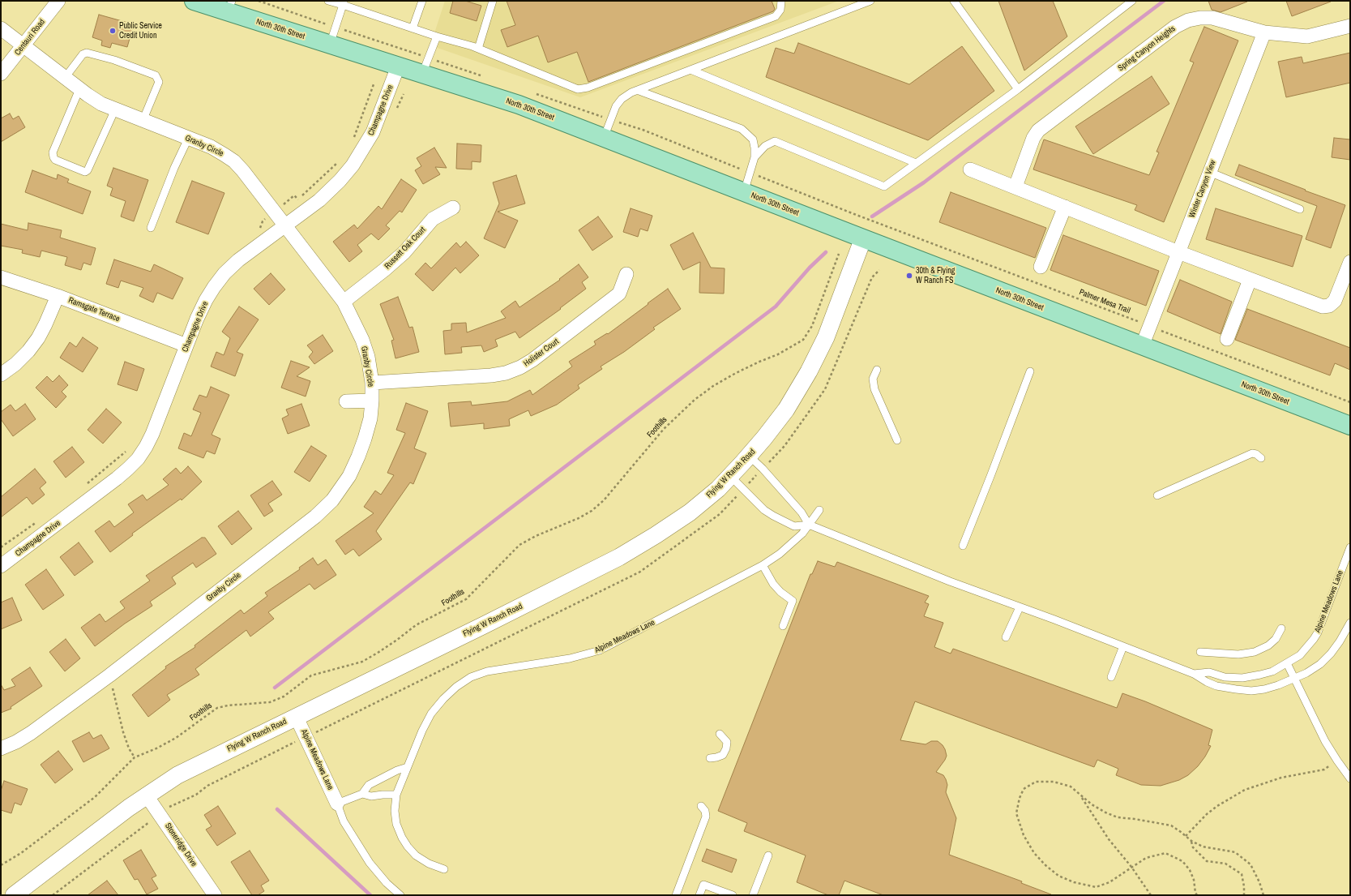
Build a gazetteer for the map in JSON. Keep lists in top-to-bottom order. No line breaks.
{"streets":{"main road":["North 30th Street"],"street":["Centauri Road","Spring Canyon Heights","Champagne Drive","Granby Circle","Winter Canyon View","Russett Oak Court","Ramsgate Terrace","Holister Court","Flying W Ranch Road","Alpine Meadows Lane","Stoneridge Drive"],"path":["Palmer Mesa Trail","Foothills"]},"crossings":[["North 30th Street","Champagne Drive"],["North 30th Street","Winter Canyon View"],["North 30th Street","Flying W Ranch Road"],["Centauri Road","Granby Circle"],["Spring Canyon Heights","Winter Canyon View"],["Champagne Drive","Granby Circle"],["Champagne Drive","Ramsgate Terrace"],["Granby Circle","Russett Oak Court"],["Granby Circle","Holister Court"],["Winter Canyon View","Palmer Mesa Trail"],["Flying W Ranch Road","Alpine Meadows Lane"],["Flying W Ranch Road","Stoneridge Drive"]],"places":["Public Service Credit Union","30th & Flying W Ranch FS"]}
